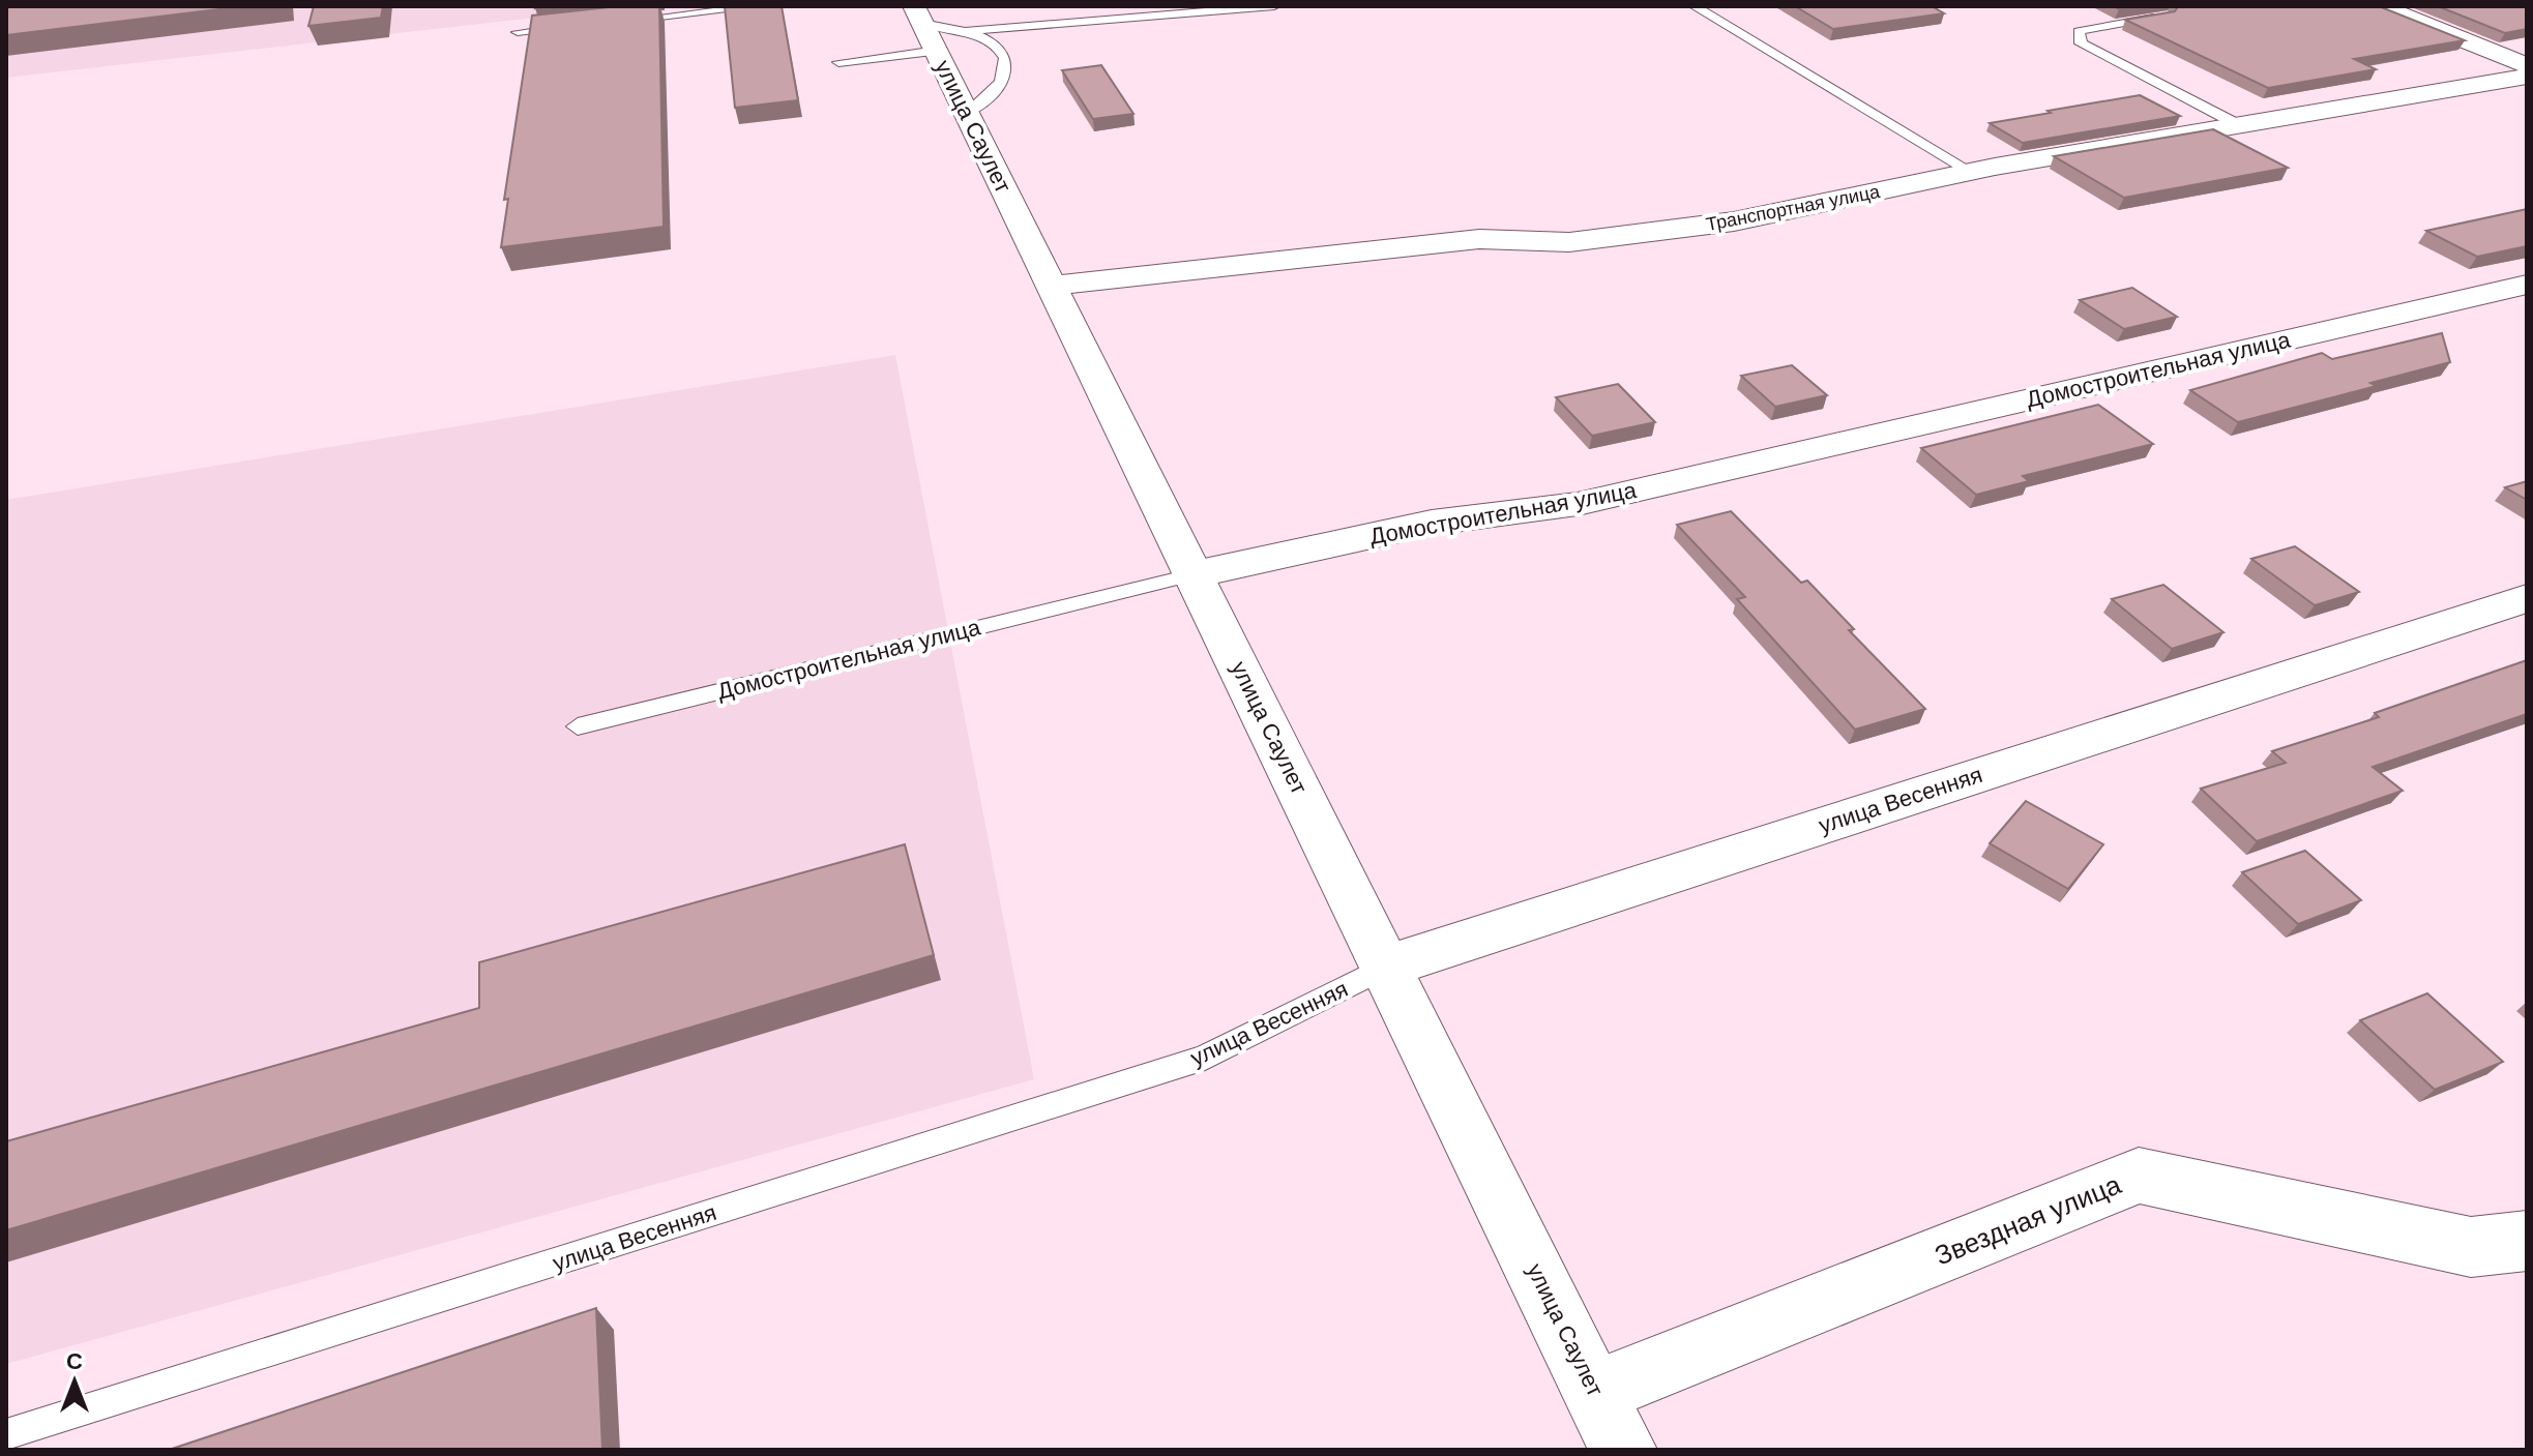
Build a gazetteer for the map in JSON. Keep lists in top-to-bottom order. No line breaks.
{"streets":{"street":["улица Саулет","Транспортная улица","Домостроительная улица","улица Весенняя","Звездная улица"]},"crossings":[["улица Саулет","Транспортная улица"],["улица Саулет","Домостроительная улица"],["улица Саулет","улица Весенняя"],["улица Саулет","Звездная улица"]],"north":"top"}
